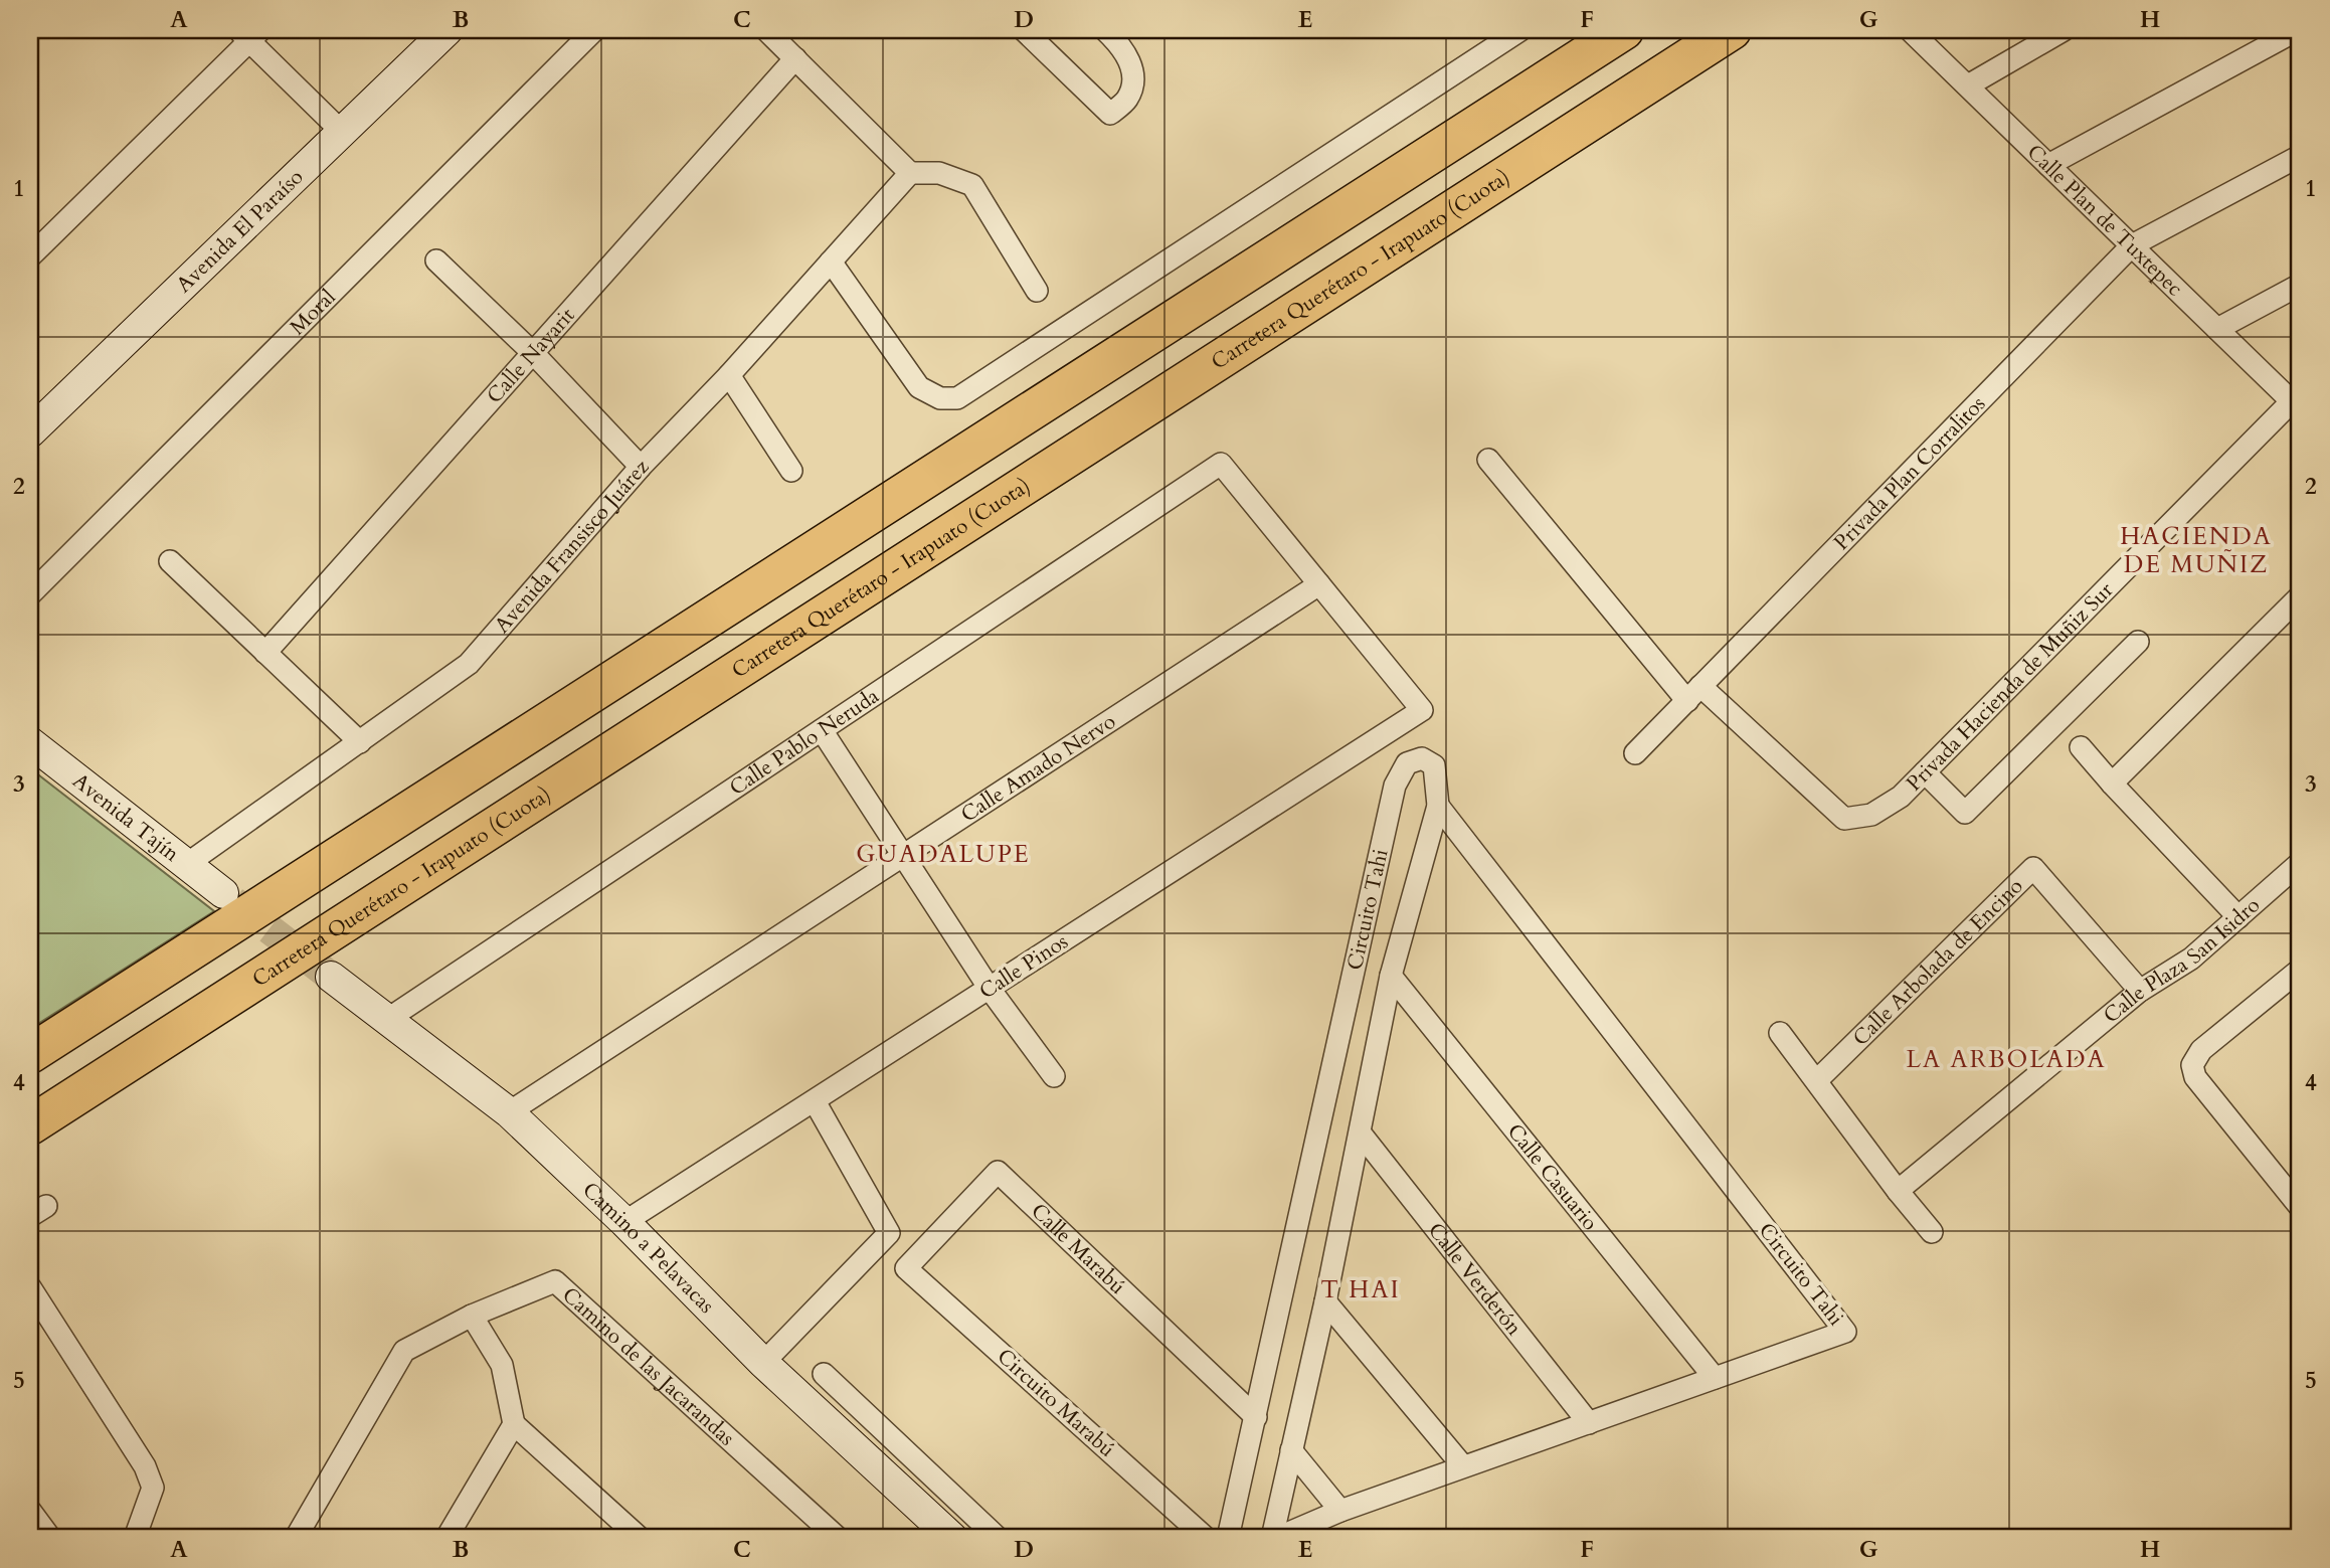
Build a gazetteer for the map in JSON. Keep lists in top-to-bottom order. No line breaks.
{"streets":{"highway":["Carretera Querétaro - Irapuato (Cuota)"],"street":["Calle Plan de Tuxtepec","Avenida El Paraíso","Moral","Calle Nayarit","Privada Plan Corralitos","Avenida Fransisco Juárez","Privada Hacienda de Muñiz Sur","Calle Pablo Neruda","Calle Amado Nervo","Avenida Tajín","Circuito Tahi","Calle Plaza San Isidro","Calle Arbolada de Encino","Calle Pinos","Calle Casuario","Camino a Pelavacas","Calle Marabú","Calle Verderón","Camino de las Jacarandas","Circuito Marabú"]},"crossings":[["Calle Plan de Tuxtepec","Privada Plan Corralitos"],["Calle Plan de Tuxtepec","Privada Hacienda de Muñiz Sur"],["Privada Plan Corralitos","Privada Hacienda de Muñiz Sur"],["Avenida Fransisco Juárez","Avenida Tajín"],["Calle Pablo Neruda","Calle Amado Nervo"],["Calle Pablo Neruda","Calle Pinos"],["Calle Pablo Neruda","Camino a Pelavacas"],["Calle Amado Nervo","Calle Pinos"],["Calle Amado Nervo","Camino a Pelavacas"],["Circuito Tahi","Calle Casuario"],["Circuito Tahi","Calle Marabú"],["Circuito Tahi","Calle Verderón"],["Calle Plaza San Isidro","Calle Arbolada de Encino"],["Calle Pinos","Camino a Pelavacas"],["Calle Marabú","Circuito Marabú"]],"districts":["HACIENDA DE MUÑIZ","GUADALUPE","LA ARBOLADA","T HAI"],"grid":{"columns":["A","B","C","D","E","F","G","H"],"rows":["1","2","3","4","5"]}}
